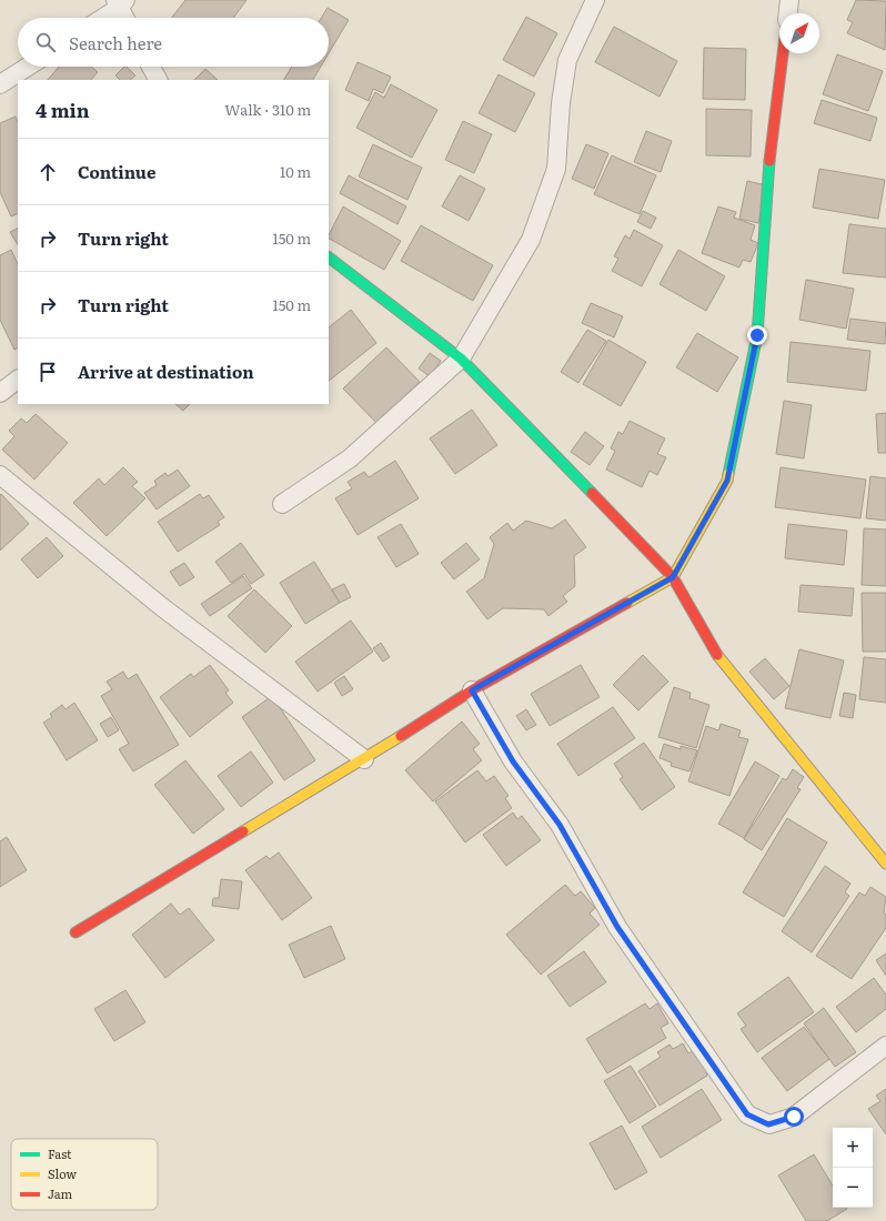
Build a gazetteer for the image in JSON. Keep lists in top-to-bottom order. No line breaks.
{"legend":["Fast","Slow","Jam"],"north":"top right","page":{"search":"Search here","heading":["4 min","Walk · 310 m"],"list":[["Continue","10 m"],["Turn right","150 m"],["Turn right","150 m"],"Arrive at destination"],"map_buttons":["+","−"]}}
